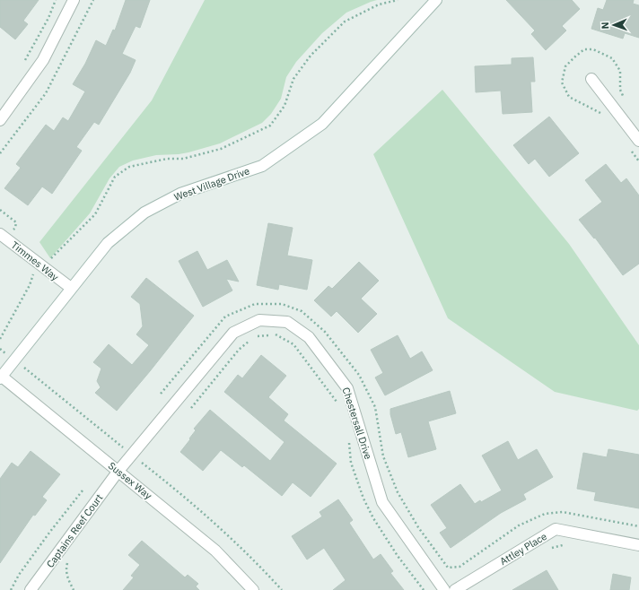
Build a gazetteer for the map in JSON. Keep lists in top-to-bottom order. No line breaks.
{"streets":{"street":["West Village Drive","Timmes Way","Chestersall Drive","Sussex Way","Captains Reef Court","Attley Place"]},"crossings":[["West Village Drive","Timmes Way"],["West Village Drive","Sussex Way"],["Chestersall Drive","Sussex Way"],["Chestersall Drive","Captains Reef Court"],["Sussex Way","Captains Reef Court"]],"north":"left"}
